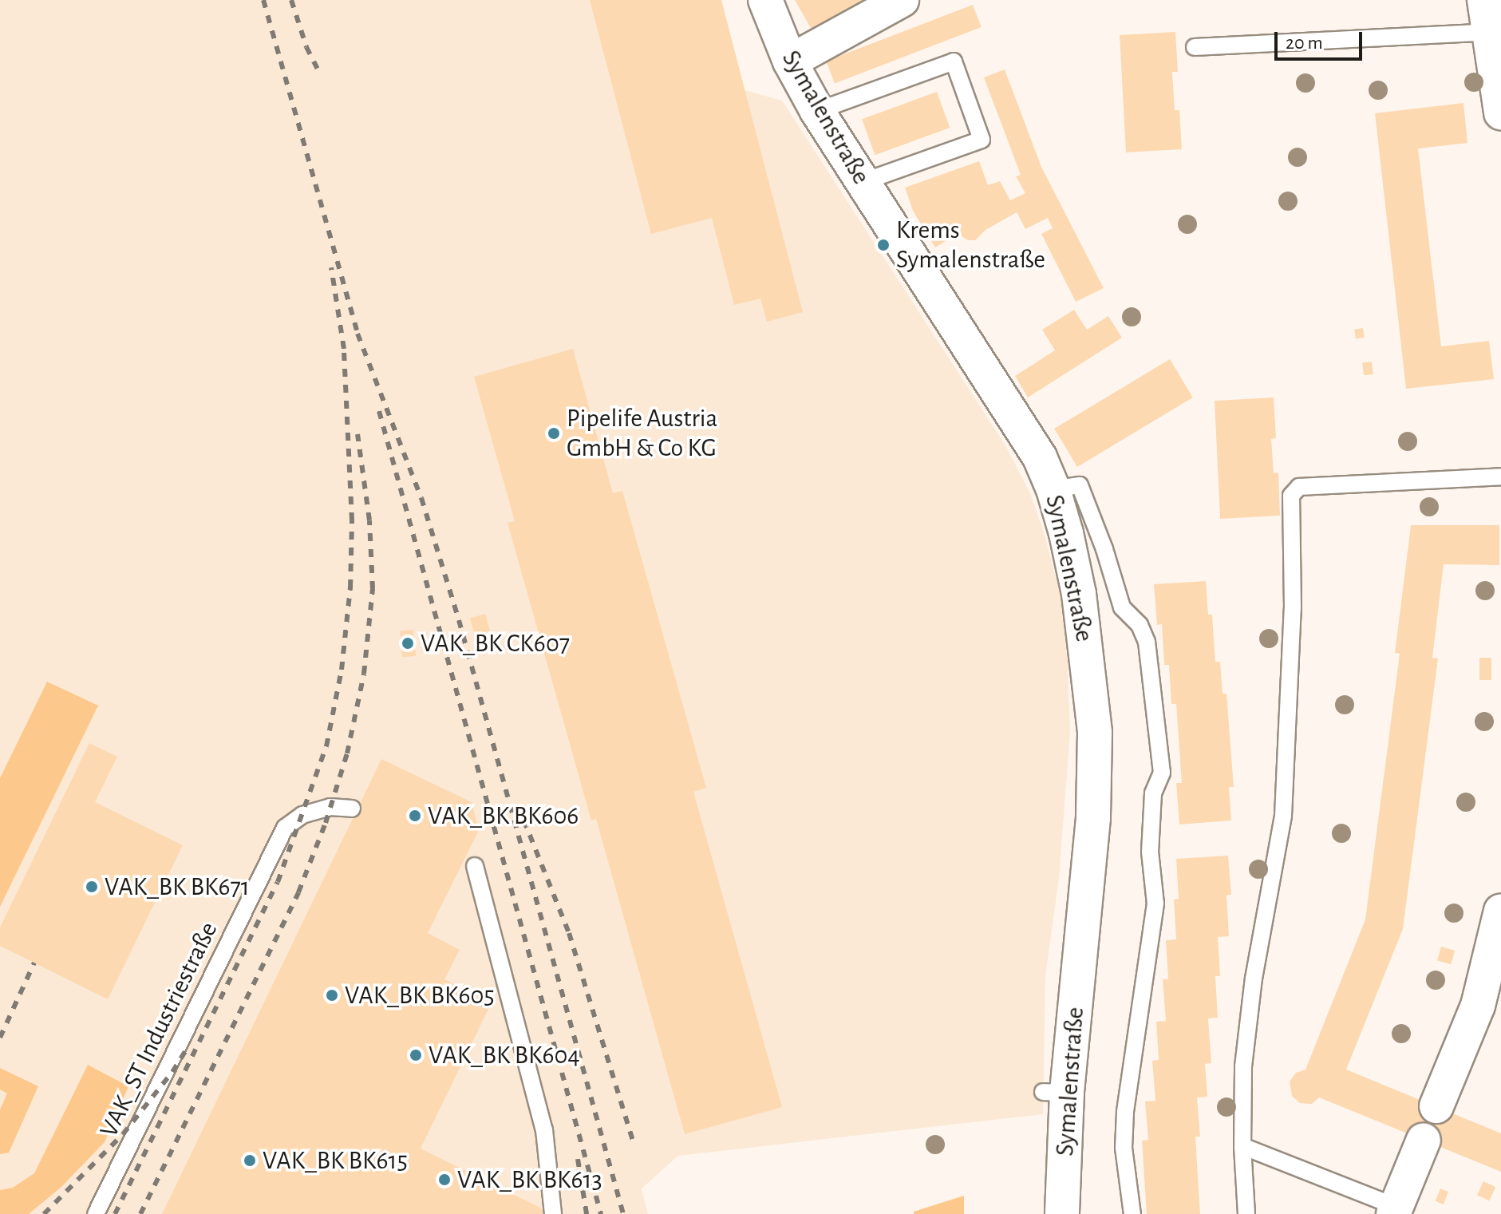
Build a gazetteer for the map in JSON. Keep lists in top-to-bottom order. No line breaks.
{"streets":{"street":["Symalenstraße"],"lane":["VAK_ST Industriestraße"]},"places":["Krems Symalenstraße","Pipelife Austria GmbH & Co KG","VAK_BK CK607","VAK_BK BK606","VAK_BK BK671","VAK_BK BK605","VAK_BK BK604","VAK_BK BK615","VAK_BK BK613"],"scale_bar":"20 m"}
